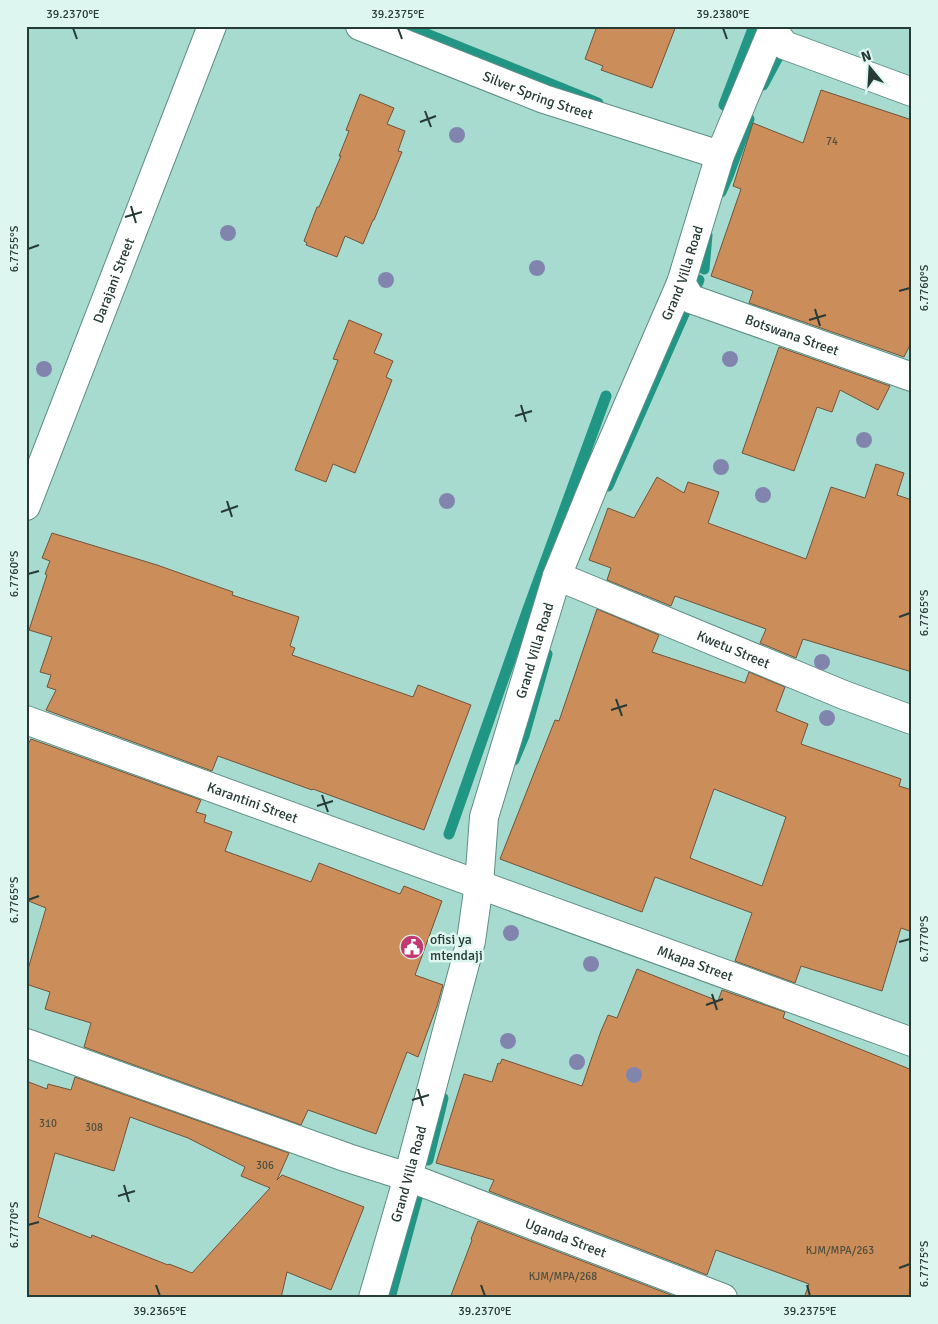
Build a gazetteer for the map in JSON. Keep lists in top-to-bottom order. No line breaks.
{"streets":{"street":["Silver Spring Street","Grand Villa Road","Darajani Street","Botswana Street","Kwetu Street","Karantini Street","Mkapa Street","Uganda Street"]},"crossings":[["Silver Spring Street","Grand Villa Road"],["Grand Villa Road","Botswana Street"],["Grand Villa Road","Kwetu Street"],["Grand Villa Road","Karantini Street"],["Grand Villa Road","Mkapa Street"],["Grand Villa Road","Uganda Street"],["Karantini Street","Mkapa Street"]],"places":{"public building":["ofisi ya mtendaji"]},"house_numbers":["74","310","308","306","KJM/MPA/263","KJM/MPA/268"],"north":"top","coordinates":["39.2370°E","39.2375°E","39.2380°E","6.7755°S","6.7760°S","6.7765°S","6.7770°S","6.7775°S","39.2365°E"]}
